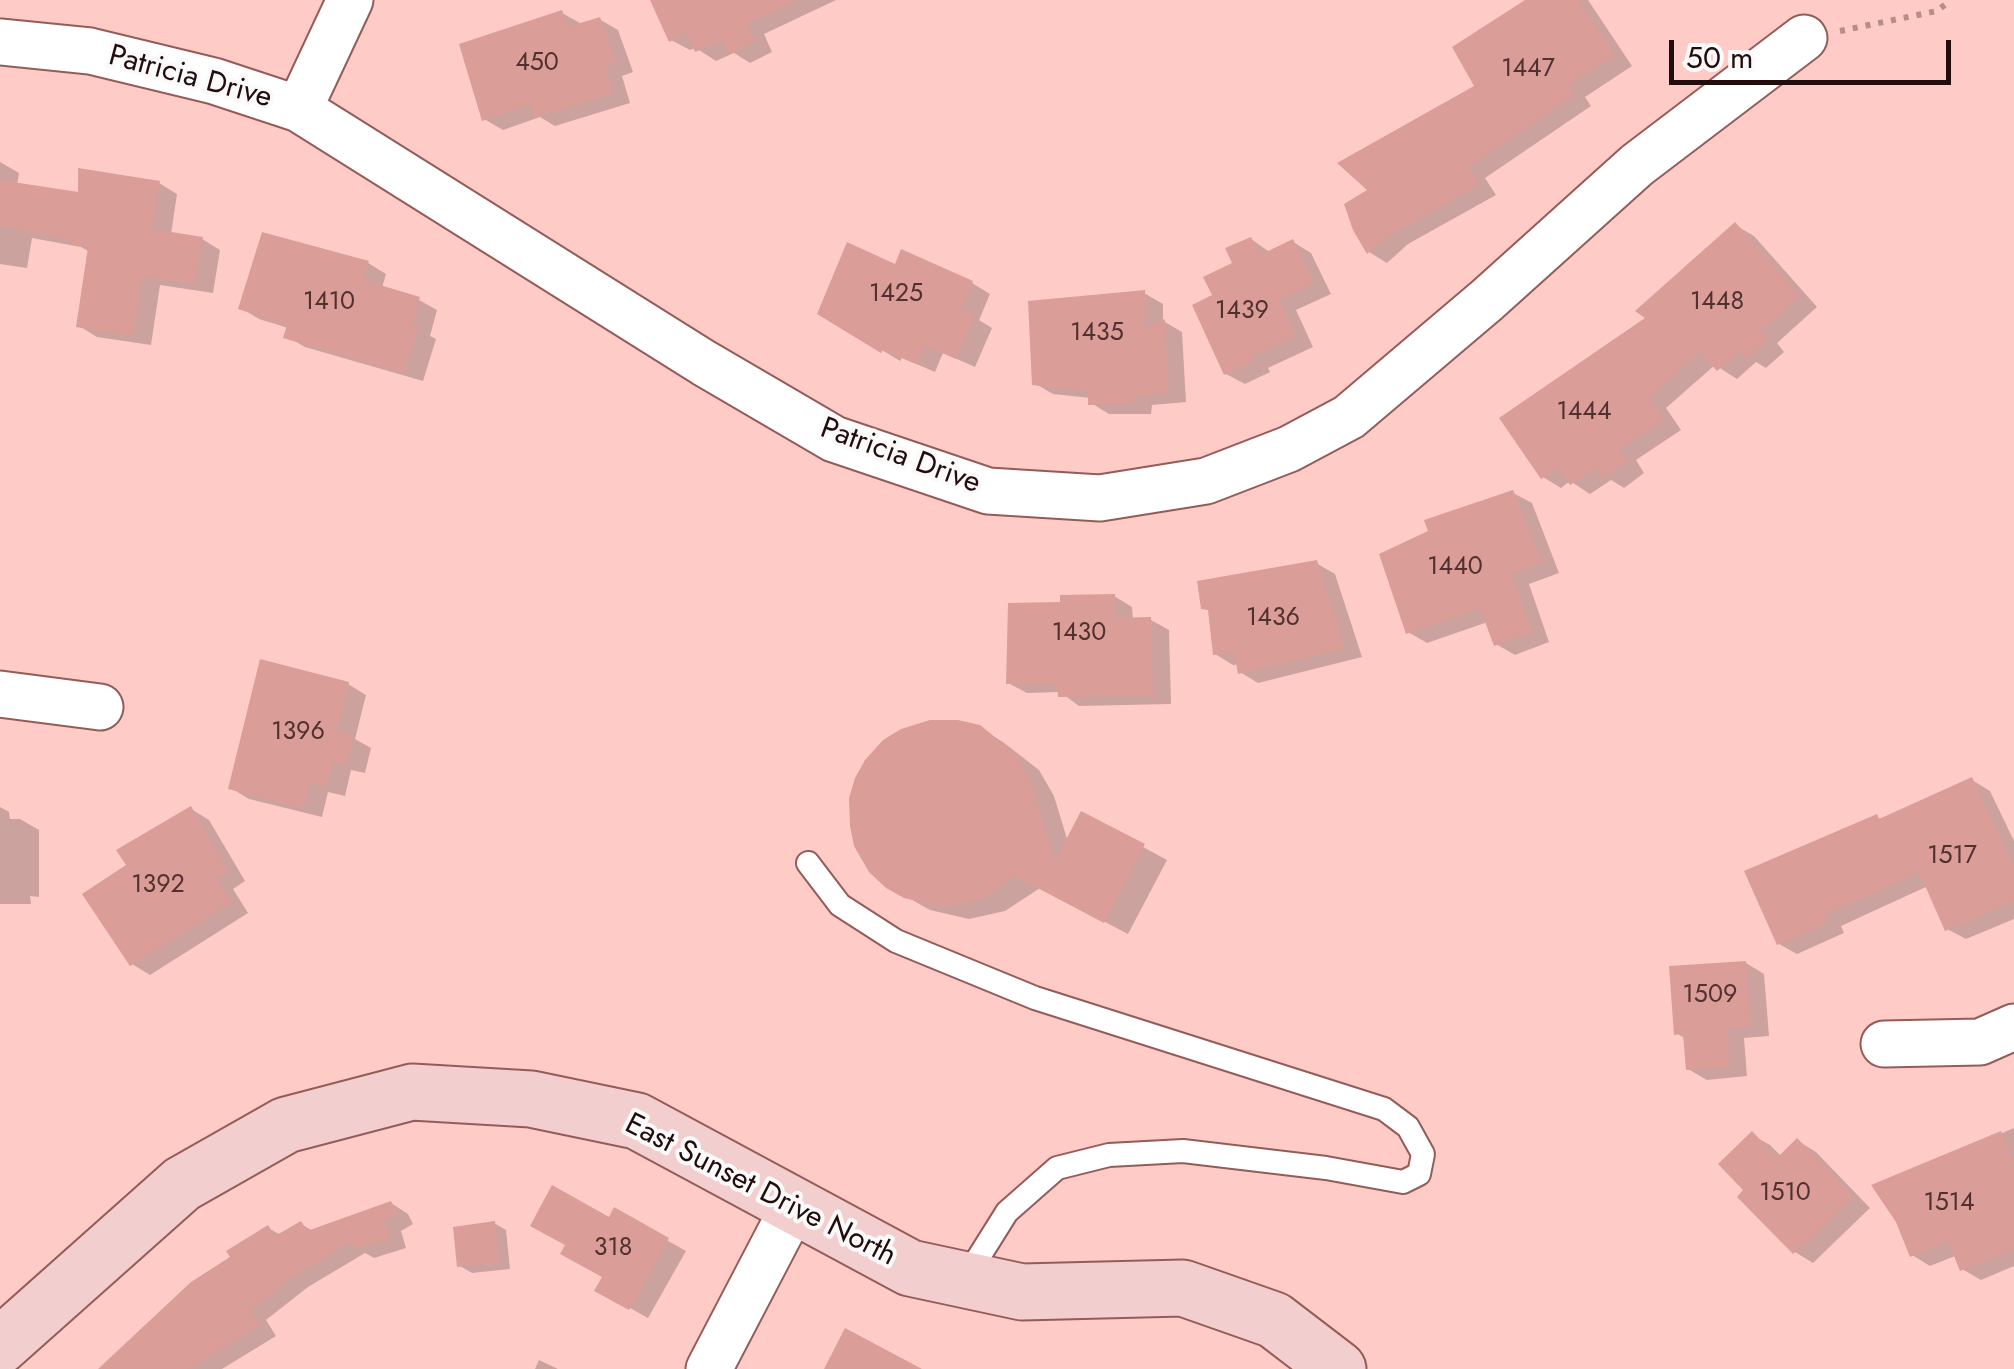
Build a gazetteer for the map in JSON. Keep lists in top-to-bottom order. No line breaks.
{"streets":{"street":["Patricia Drive","East Sunset Drive North"]},"house_numbers":["450","1447","1425","1410","1448","1439","1435","1444","1440","1436","1430","1396","1517","1392","1509","1510","1514","318"],"scale_bar":"50 m"}
